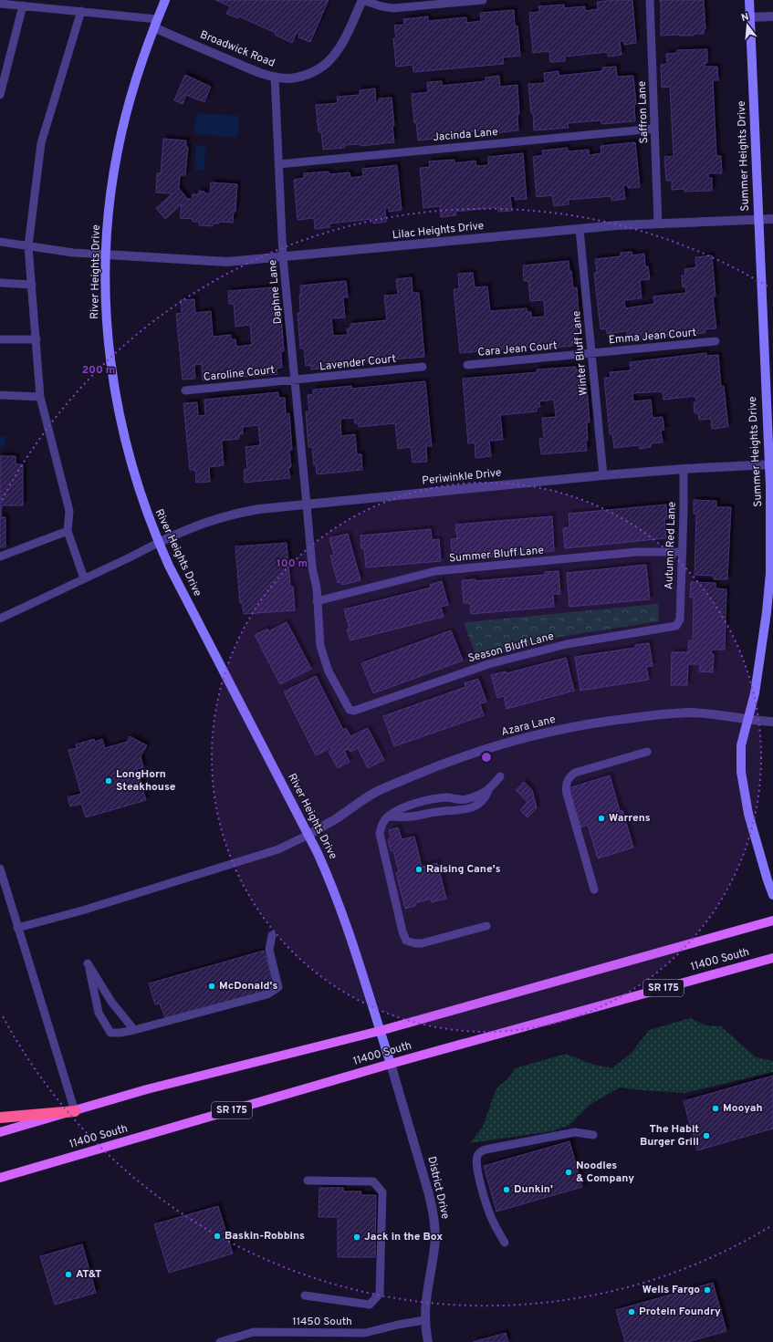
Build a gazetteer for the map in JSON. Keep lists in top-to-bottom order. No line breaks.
{"streets":{"main road":["11400 South","SR 175"],"street":["Broadwick Road","Summer Heights Drive","Lilac Heights Drive","River Heights Drive","Periwinkle Drive","Azara Lane","District Drive"],"lane":["Saffron Lane","Jacinda Lane","Daphne Lane","Emma Jean Court","Cara Jean Court","Winter Bluff Lane","Lavender Court","Caroline Court","Autumn Red Lane","Summer Bluff Lane","Season Bluff Lane","11450 South"]},"crossings":[["Broadwick Road","River Heights Drive"],["Broadwick Road","Daphne Lane"],["Saffron Lane","Jacinda Lane"],["Saffron Lane","Lilac Heights Drive"],["Jacinda Lane","Daphne Lane"],["Summer Heights Drive","Lilac Heights Drive"],["Summer Heights Drive","Periwinkle Drive"],["Summer Heights Drive","Azara Lane"],["Lilac Heights Drive","River Heights Drive"],["Lilac Heights Drive","Daphne Lane"],["Lilac Heights Drive","Winter Bluff Lane"],["River Heights Drive","Periwinkle Drive"],["River Heights Drive","Azara Lane"],["River Heights Drive","11400 South"],["River Heights Drive","District Drive"],["Daphne Lane","Lavender Court"],["Daphne Lane","Caroline Court"],["Daphne Lane","Periwinkle Drive"],["Daphne Lane","Summer Bluff Lane"],["Daphne Lane","Season Bluff Lane"],["Emma Jean Court","Cara Jean Court"],["Emma Jean Court","Winter Bluff Lane"],["Cara Jean Court","Winter Bluff Lane"],["Winter Bluff Lane","Periwinkle Drive"],["Lavender Court","Caroline Court"],["Periwinkle Drive","Autumn Red Lane"],["Autumn Red Lane","Summer Bluff Lane"],["Autumn Red Lane","Season Bluff Lane"],["11400 South","District Drive"],["District Drive","11450 South"]],"places":["LongHorn Steakhouse","Warrens","Raising Cane's","McDonald's","Mooyah","The Habit Burger Grill","Noodles & Company","Dunkin'","Baskin-Robbins","Jack in the Box","AT&T","Wells Fargo","Protein Foundry"],"north":"top","rings":["200 m","100 m"]}
